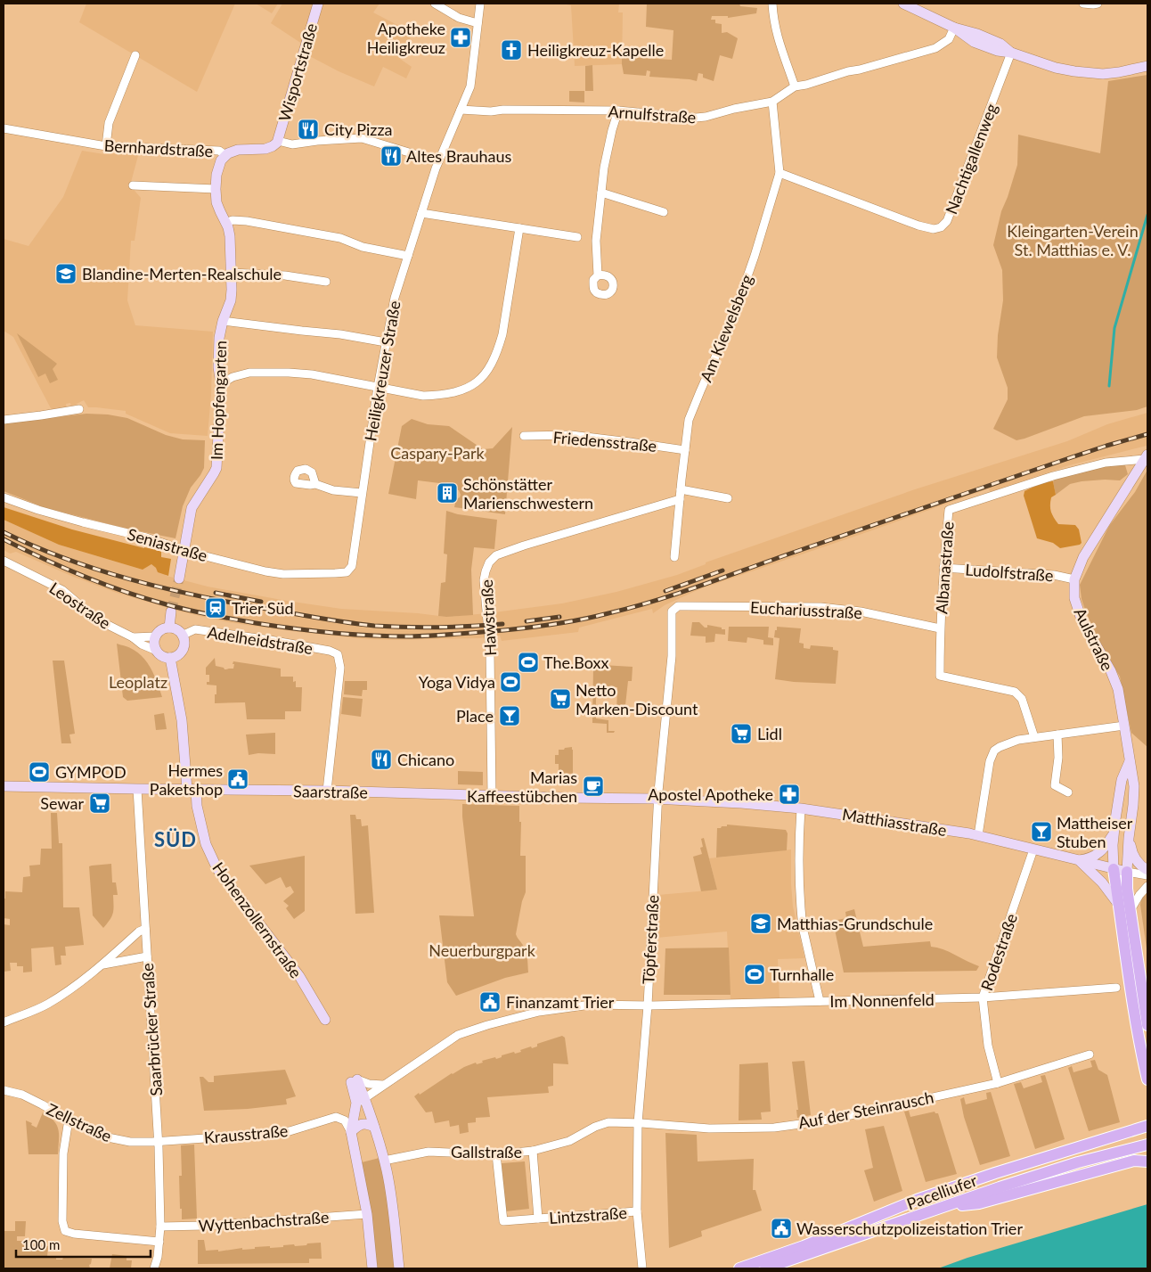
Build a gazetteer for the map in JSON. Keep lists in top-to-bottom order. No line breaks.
{"streets":{"main road":["Pacelliufer"],"street":["Wisportstraße","Arnulfstraße","Bernhardstraße","Nachtigallenweg","Am Kiewelsberg","Heiligkreuzer Straße","Im Hopfengarten","Friedensstraße","Seniastraße","Albanastraße","Ludolfstraße","Leostraße","Euchariusstraße","Hawstraße","Aulstraße","Adelheidstraße","Saarstraße","Matthiasstraße","Hohenzollernstraße","Töpferstraße","Rodestraße","Im Nonnenfeld","Saarbrücker Straße","Auf der Steinrausch","Zellstraße","Krausstraße","Gallstraße","Lintzstraße","Wyttenbachstraße"]},"crossings":[["Wisportstraße","Bernhardstraße"],["Arnulfstraße","Am Kiewelsberg"],["Arnulfstraße","Heiligkreuzer Straße"],["Bernhardstraße","Heiligkreuzer Straße"],["Bernhardstraße","Im Hopfengarten"],["Nachtigallenweg","Am Kiewelsberg"],["Am Kiewelsberg","Friedensstraße"],["Am Kiewelsberg","Hawstraße"],["Heiligkreuzer Straße","Im Hopfengarten"],["Heiligkreuzer Straße","Seniastraße"],["Im Hopfengarten","Seniastraße"],["Albanastraße","Ludolfstraße"],["Albanastraße","Euchariusstraße"],["Albanastraße","Aulstraße"],["Ludolfstraße","Aulstraße"],["Leostraße","Adelheidstraße"],["Leostraße","Hohenzollernstraße"],["Euchariusstraße","Töpferstraße"],["Hawstraße","Saarstraße"],["Aulstraße","Matthiasstraße"],["Adelheidstraße","Saarstraße"],["Adelheidstraße","Hohenzollernstraße"],["Saarstraße","Matthiasstraße"],["Saarstraße","Hohenzollernstraße"],["Saarstraße","Töpferstraße"],["Saarstraße","Saarbrücker Straße"],["Matthiasstraße","Töpferstraße"],["Matthiasstraße","Rodestraße"],["Töpferstraße","Im Nonnenfeld"],["Töpferstraße","Auf der Steinrausch"],["Töpferstraße","Gallstraße"],["Töpferstraße","Lintzstraße"],["Rodestraße","Im Nonnenfeld"],["Rodestraße","Auf der Steinrausch"],["Saarbrücker Straße","Zellstraße"],["Saarbrücker Straße","Krausstraße"],["Saarbrücker Straße","Wyttenbachstraße"],["Auf der Steinrausch","Gallstraße"],["Zellstraße","Krausstraße"],["Gallstraße","Lintzstraße"]],"districts":["SÜD"],"parks":["Kleingarten-Verein St. Matthias e. V.","Caspary-Park","Leoplatz","Neuerburgpark"],"places":{"pharmacy":["Apotheke Heiligkreuz","Apostel Apotheke"],"church":["Heiligkreuz-Kapelle"],"restaurant":["City Pizza","Altes Brauhaus","Chicano"],"school or university":["Blandine-Merten-Realschule","Matthias-Grundschule"],"building":["Schönstätter Marienschwestern"],"station":["Trier Süd"],"sports":["The.Boxx","Yoga Vidya","GYMPOD","Turnhalle"],"supermarket":["Netto Marken-Discount","Lidl","Sewar"],"bar":["Place","Mattheiser Stuben"],"public building":["Hermes Paketshop","Finanzamt Trier","Wasserschutzpolizeistation Trier"],"cafe":["Marias Kaffeestübchen"]},"scale_bar":"100 m"}
